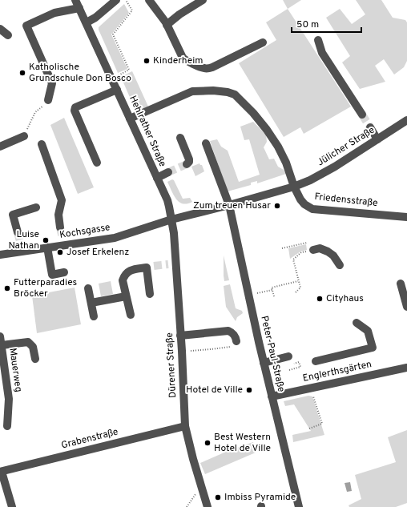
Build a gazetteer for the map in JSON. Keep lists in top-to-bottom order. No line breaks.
{"streets":{"street":["Hehlrather Straße","Jülicher Straße","Friedensstraße","Kochsgasse","Peter-Paul-Straße","Dürener Straße","Mauerweg","Englerthsgärten","Grabenstraße"]},"crossings":[["Hehlrather Straße","Jülicher Straße"],["Hehlrather Straße","Kochsgasse"],["Hehlrather Straße","Dürener Straße"],["Jülicher Straße","Friedensstraße"],["Jülicher Straße","Kochsgasse"],["Jülicher Straße","Peter-Paul-Straße"],["Jülicher Straße","Dürener Straße"],["Kochsgasse","Dürener Straße"],["Peter-Paul-Straße","Englerthsgärten"],["Dürener Straße","Grabenstraße"]],"places":["Kinderheim","Katholische Grundschule Don Bosco","Zum treuen Husar","Luise Nathan","Josef Erkelenz","Futterparadies Bröcker","Cityhaus","Hotel de Ville","Best Western Hotel de Ville","Imbiss Pyramide"],"scale_bar":"50 m"}
